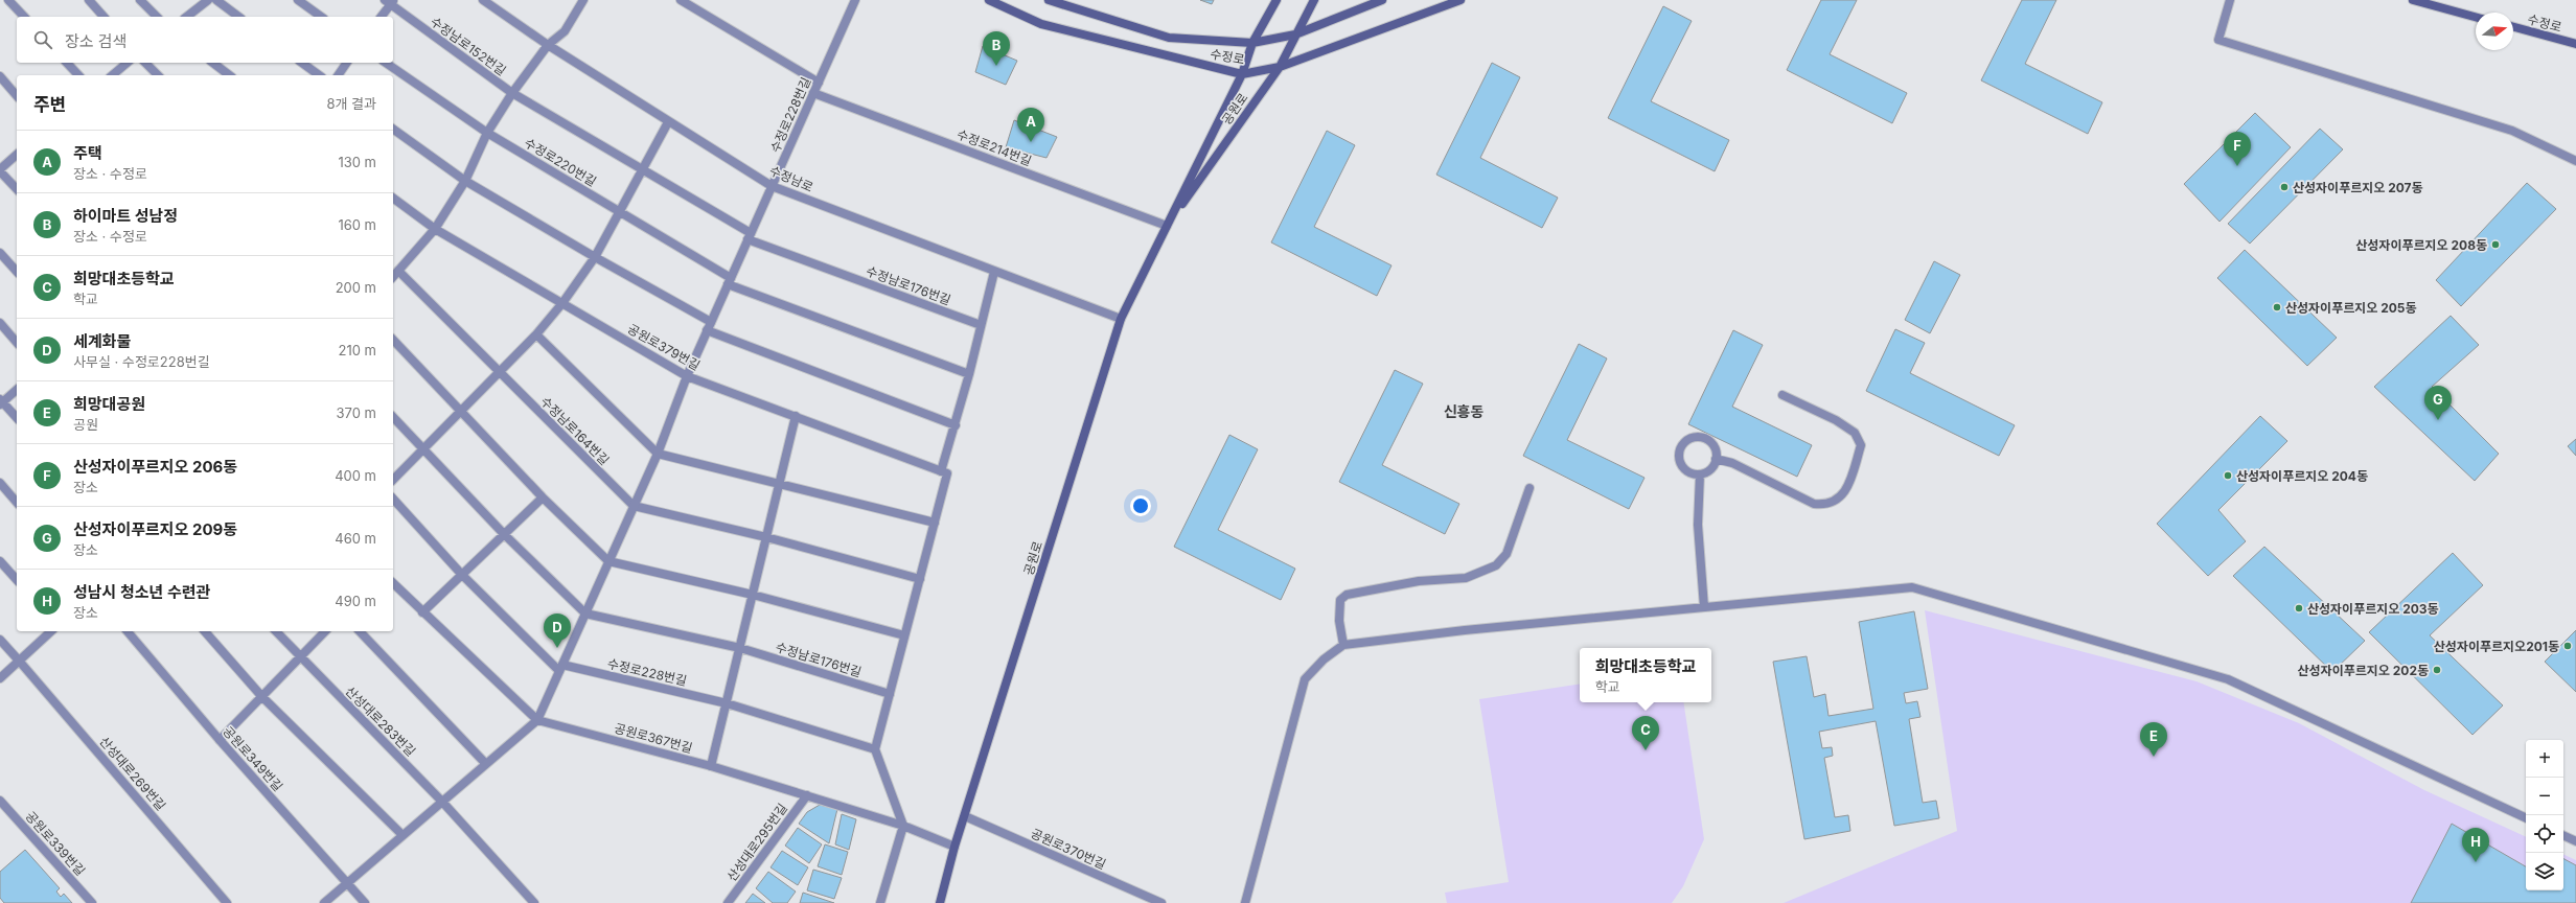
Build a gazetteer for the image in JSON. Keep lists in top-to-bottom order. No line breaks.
{"streets":{"main road":["수정로","공원로"],"street":["수정남로152번길","수정로228번길","수정로214번길","수정로220번길","수정남로","수정남로176번길","공원로379번길","수정남로164번길","산성대로283번길","공원로367번길","공원로349번길","산성대로269번길","산성대로295번길","공원로339번길","공원로370번길"]},"crossings":[["수정로","공원로"],["공원로","수정로214번길"],["공원로","수정남로"],["공원로","공원로367번길"],["공원로","공원로370번길"],["수정로228번길","수정로214번길"],["수정로228번길","수정남로"],["수정로228번길","수정남로176번길"],["수정로228번길","공원로379번길"],["수정로228번길","수정남로164번길"],["수정로228번길","공원로367번길"],["공원로367번길","산성대로295번길"]],"districts":["신흥동"],"places":["산성자이푸르지오 207동","산성자이푸르지오 208동","산성자이푸르지오 205동","산성자이푸르지오 204동","산성자이푸르지오 203동","산성자이푸르지오201동","산성자이푸르지오 202동"],"north":"right","page":{"search":"장소 검색","pins":["B","A","F","G","D","C","E","H"],"heading":["주변","8개 결과"],"list":[{"mark":"A","name":"주택","note":"장소 · 수정로","value":"130 m"},{"mark":"B","name":"하이마트 성남정","note":"장소 · 수정로","value":"160 m"},{"mark":"C","name":"희망대초등학교","note":"학교","value":"200 m"},{"mark":"D","name":"세계화물","note":"사무실 · 수정로228번길","value":"210 m"},{"mark":"E","name":"희망대공원","note":"공원","value":"370 m"},{"mark":"F","name":"산성자이푸르지오 206동","note":"장소","value":"400 m"},{"mark":"G","name":"산성자이푸르지오 209동","note":"장소","value":"460 m"},{"mark":"H","name":"성남시 청소년 수련관","note":"장소","value":"490 m"}],"popup":["희망대초등학교","학교"],"map_buttons":["+","−"]}}
